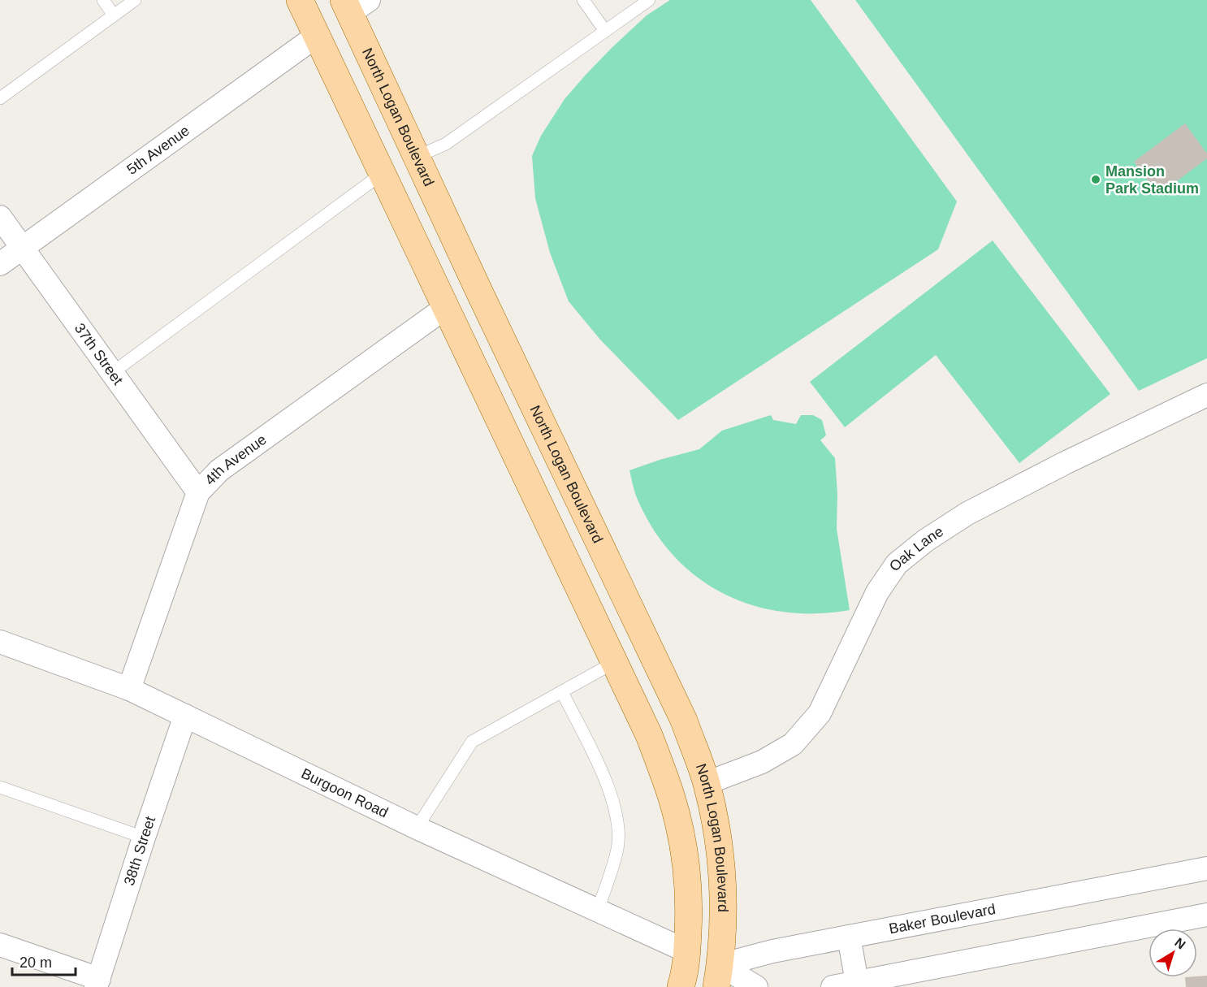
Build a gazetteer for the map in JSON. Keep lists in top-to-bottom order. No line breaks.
{"streets":{"main road":["North Logan Boulevard"],"street":["5th Avenue","37th Street","4th Avenue","Oak Lane","Burgoon Road","38th Street","Baker Boulevard"]},"crossings":[["North Logan Boulevard","5th Avenue"],["North Logan Boulevard","4th Avenue"],["North Logan Boulevard","Oak Lane"],["North Logan Boulevard","Burgoon Road"],["North Logan Boulevard","Baker Boulevard"],["5th Avenue","37th Street"],["37th Street","4th Avenue"],["4th Avenue","Burgoon Road"],["Burgoon Road","38th Street"]],"places":["Mansion Park Stadium"],"scale_bar":"20 m","north":"top right"}
